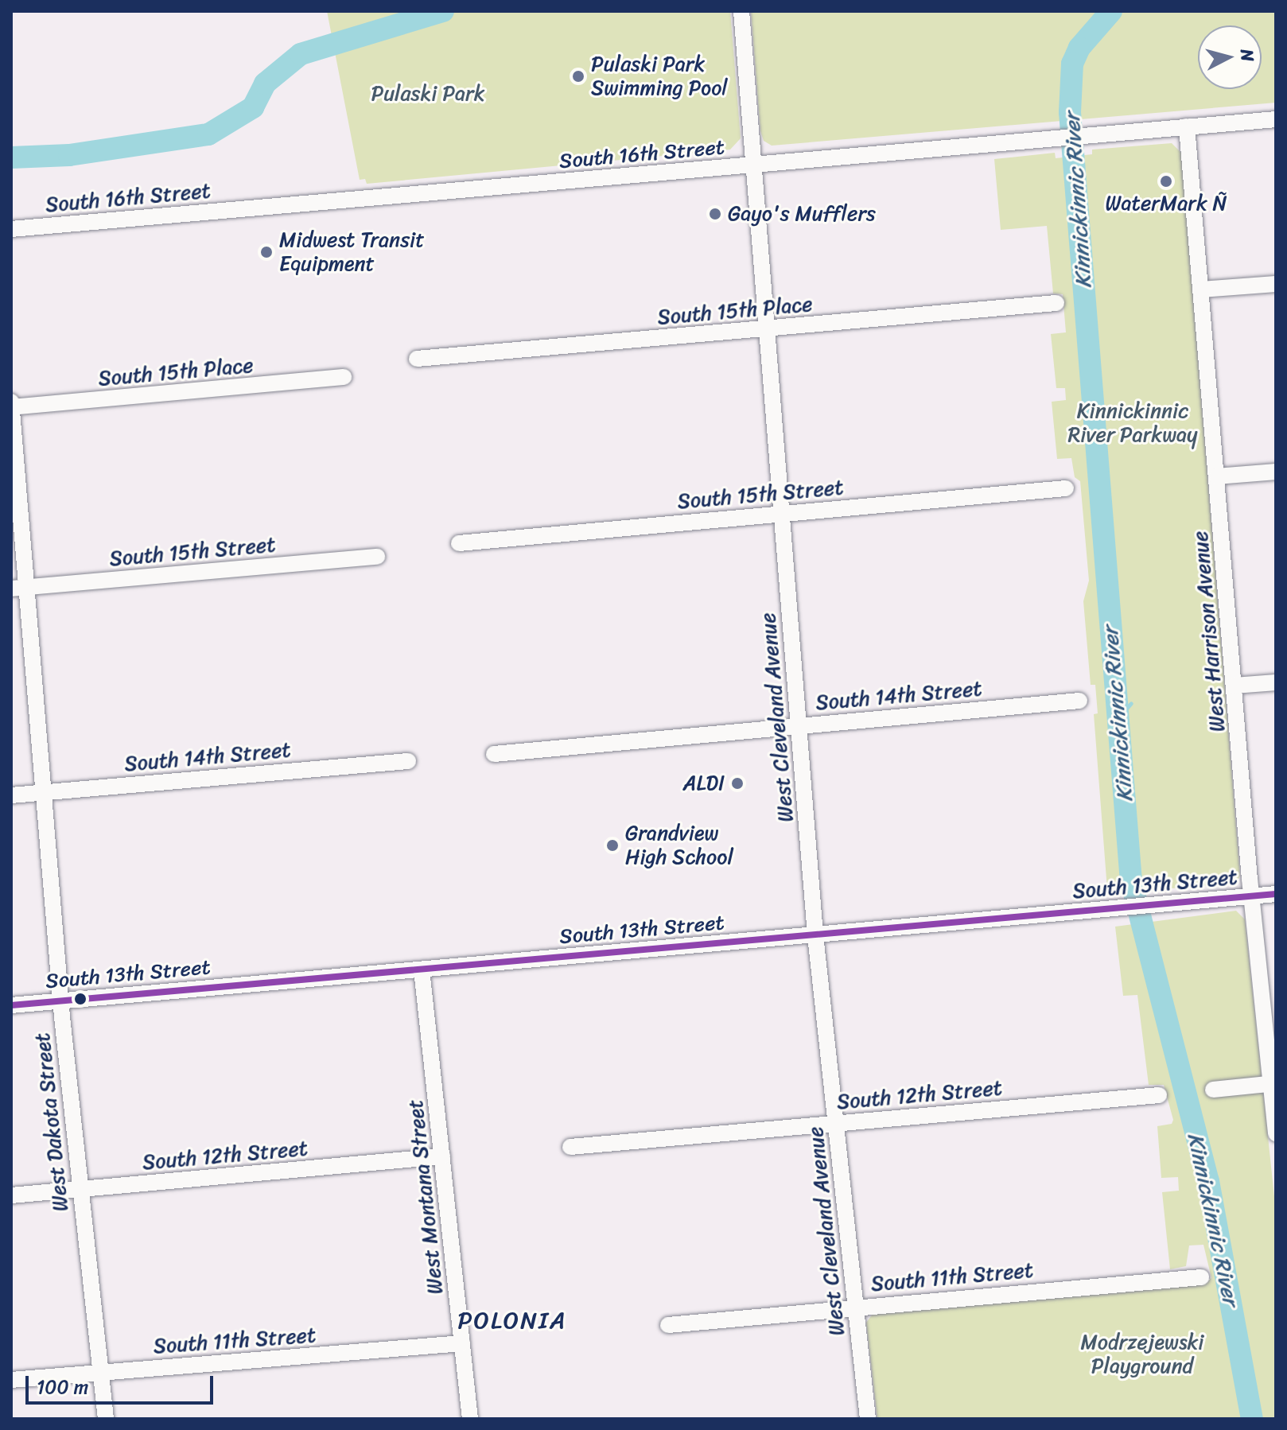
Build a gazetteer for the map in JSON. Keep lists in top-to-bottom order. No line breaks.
{"streets":{"street":["South 16th Street","South 15th Place","South 15th Street","West Harrison Avenue","South 14th Street","West Cleveland Avenue","South 13th Street","South 12th Street","West Dakota Street","West Montana Street","South 11th Street"]},"crossings":[["South 16th Street","West Harrison Avenue"],["South 16th Street","West Cleveland Avenue"],["South 15th Place","West Cleveland Avenue"],["South 15th Place","West Dakota Street"],["South 15th Street","West Cleveland Avenue"],["South 15th Street","West Dakota Street"],["West Harrison Avenue","South 13th Street"],["South 14th Street","West Cleveland Avenue"],["South 14th Street","West Dakota Street"],["West Cleveland Avenue","South 13th Street"],["West Cleveland Avenue","South 12th Street"],["West Cleveland Avenue","South 11th Street"],["South 13th Street","West Dakota Street"],["South 13th Street","West Montana Street"],["South 12th Street","West Dakota Street"],["South 12th Street","West Montana Street"],["West Dakota Street","South 11th Street"],["West Montana Street","South 11th Street"]],"districts":["POLONIA"],"water":["Kinnickinnic River"],"parks":["Pulaski Park","Kinnickinnic River Parkway","Modrzejewski Playground"],"places":["Pulaski Park Swimming Pool","WaterMark Ñ","Gayo's Mufflers","Midwest Transit Equipment","ALDI","Grandview High School"],"scale_bar":"100 m","north":"right"}
